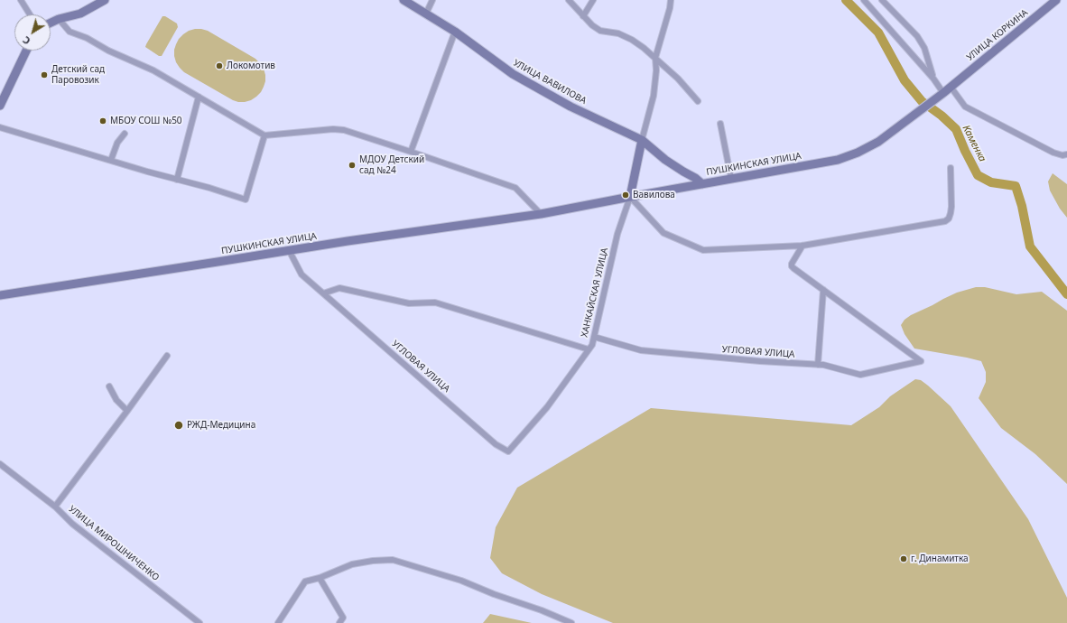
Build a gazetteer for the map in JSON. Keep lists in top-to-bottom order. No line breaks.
{"streets":{"main road":["УЛИЦА КОРКИНА","УЛИЦА ВАВИЛОВА","ПУШКИНСКАЯ УЛИЦА"],"street":["ХАНКАЙСКАЯ УЛИЦА","УГЛОВАЯ УЛИЦА","УЛИЦА МИРОШНИЧЕНКО"]},"crossings":[["УЛИЦА КОРКИНА","ПУШКИНСКАЯ УЛИЦА"],["УЛИЦА ВАВИЛОВА","ПУШКИНСКАЯ УЛИЦА"],["ПУШКИНСКАЯ УЛИЦА","ХАНКАЙСКАЯ УЛИЦА"],["ПУШКИНСКАЯ УЛИЦА","УГЛОВАЯ УЛИЦА"],["ХАНКАЙСКАЯ УЛИЦА","УГЛОВАЯ УЛИЦА"]],"water":["Каменка"],"places":["Локомотив","Детский сад Паровозик","МБОУ СОШ №50","МДОУ Детский сад №24","Вавилова","РЖД-Медицина","г. Динамитка"],"north":"bottom left"}
